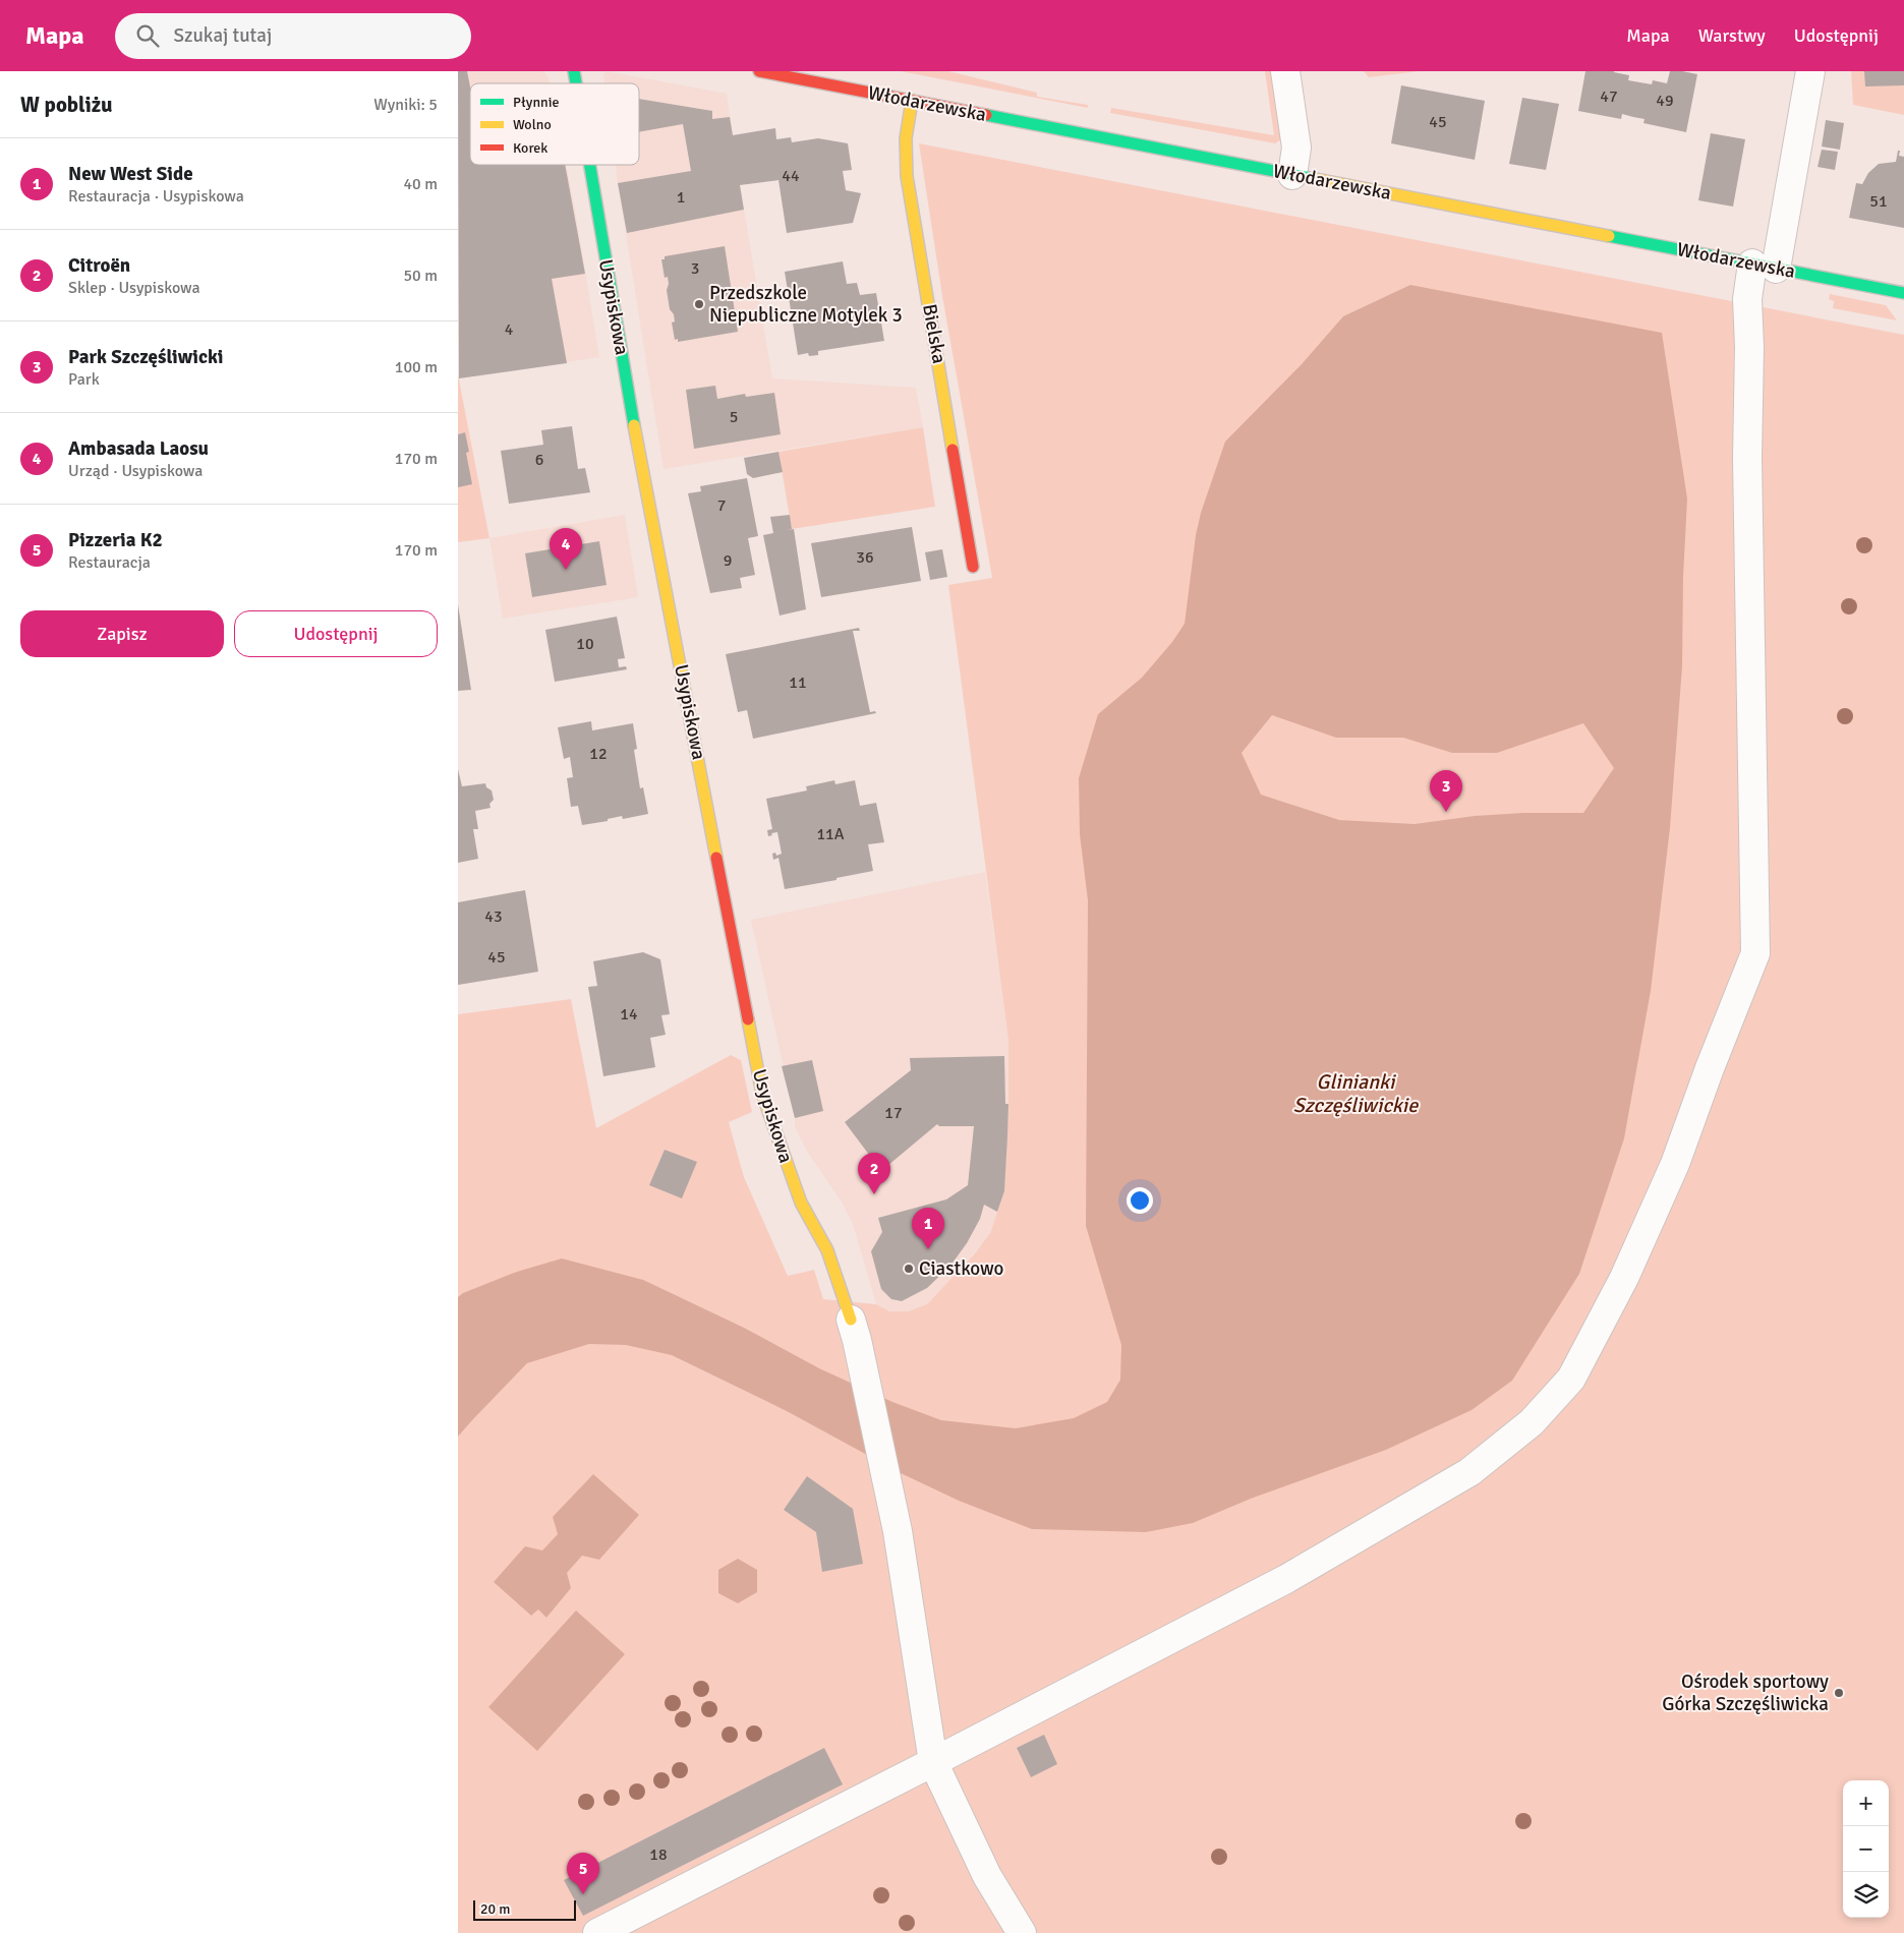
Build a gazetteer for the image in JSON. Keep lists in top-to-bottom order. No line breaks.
{"streets":{"street":["Włodarzewska","Usypiskowa","Bielska"]},"crossings":[["Włodarzewska","Bielska"]],"water":["Glinianki Szczęśliwickie"],"places":["Przedszkole Niepubliczne Motylek 3","Ciastkowo","Ośrodek sportowy Górka Szczęśliwicka"],"house_numbers":["47","49","45","44","1","51","3","4","5","6","7","36","9","10","11","12","11A","43","45","14","17","18"],"legend":["Płynnie","Wolno","Korek"],"scale_bar":"20 m","page":{"header":"Mapa","search":"Szukaj tutaj","nav":["Mapa","Warstwy","Udostępnij"],"heading":["W pobliżu","Wyniki: 5"],"list":[{"mark":"1","name":"New West Side","note":"Restauracja · Usypiskowa","value":"40 m"},{"mark":"2","name":"Citroën","note":"Sklep · Usypiskowa","value":"50 m"},{"mark":"3","name":"Park Szczęśliwicki","note":"Park","value":"100 m"},{"mark":"4","name":"Ambasada Laosu","note":"Urząd · Usypiskowa","value":"170 m"},{"mark":"5","name":"Pizzeria K2","note":"Restauracja","value":"170 m"}],"pins":["4","3","2","1","5"],"buttons":["Zapisz","Udostępnij"],"map_buttons":["+","−"],"scale":"20 m"}}
